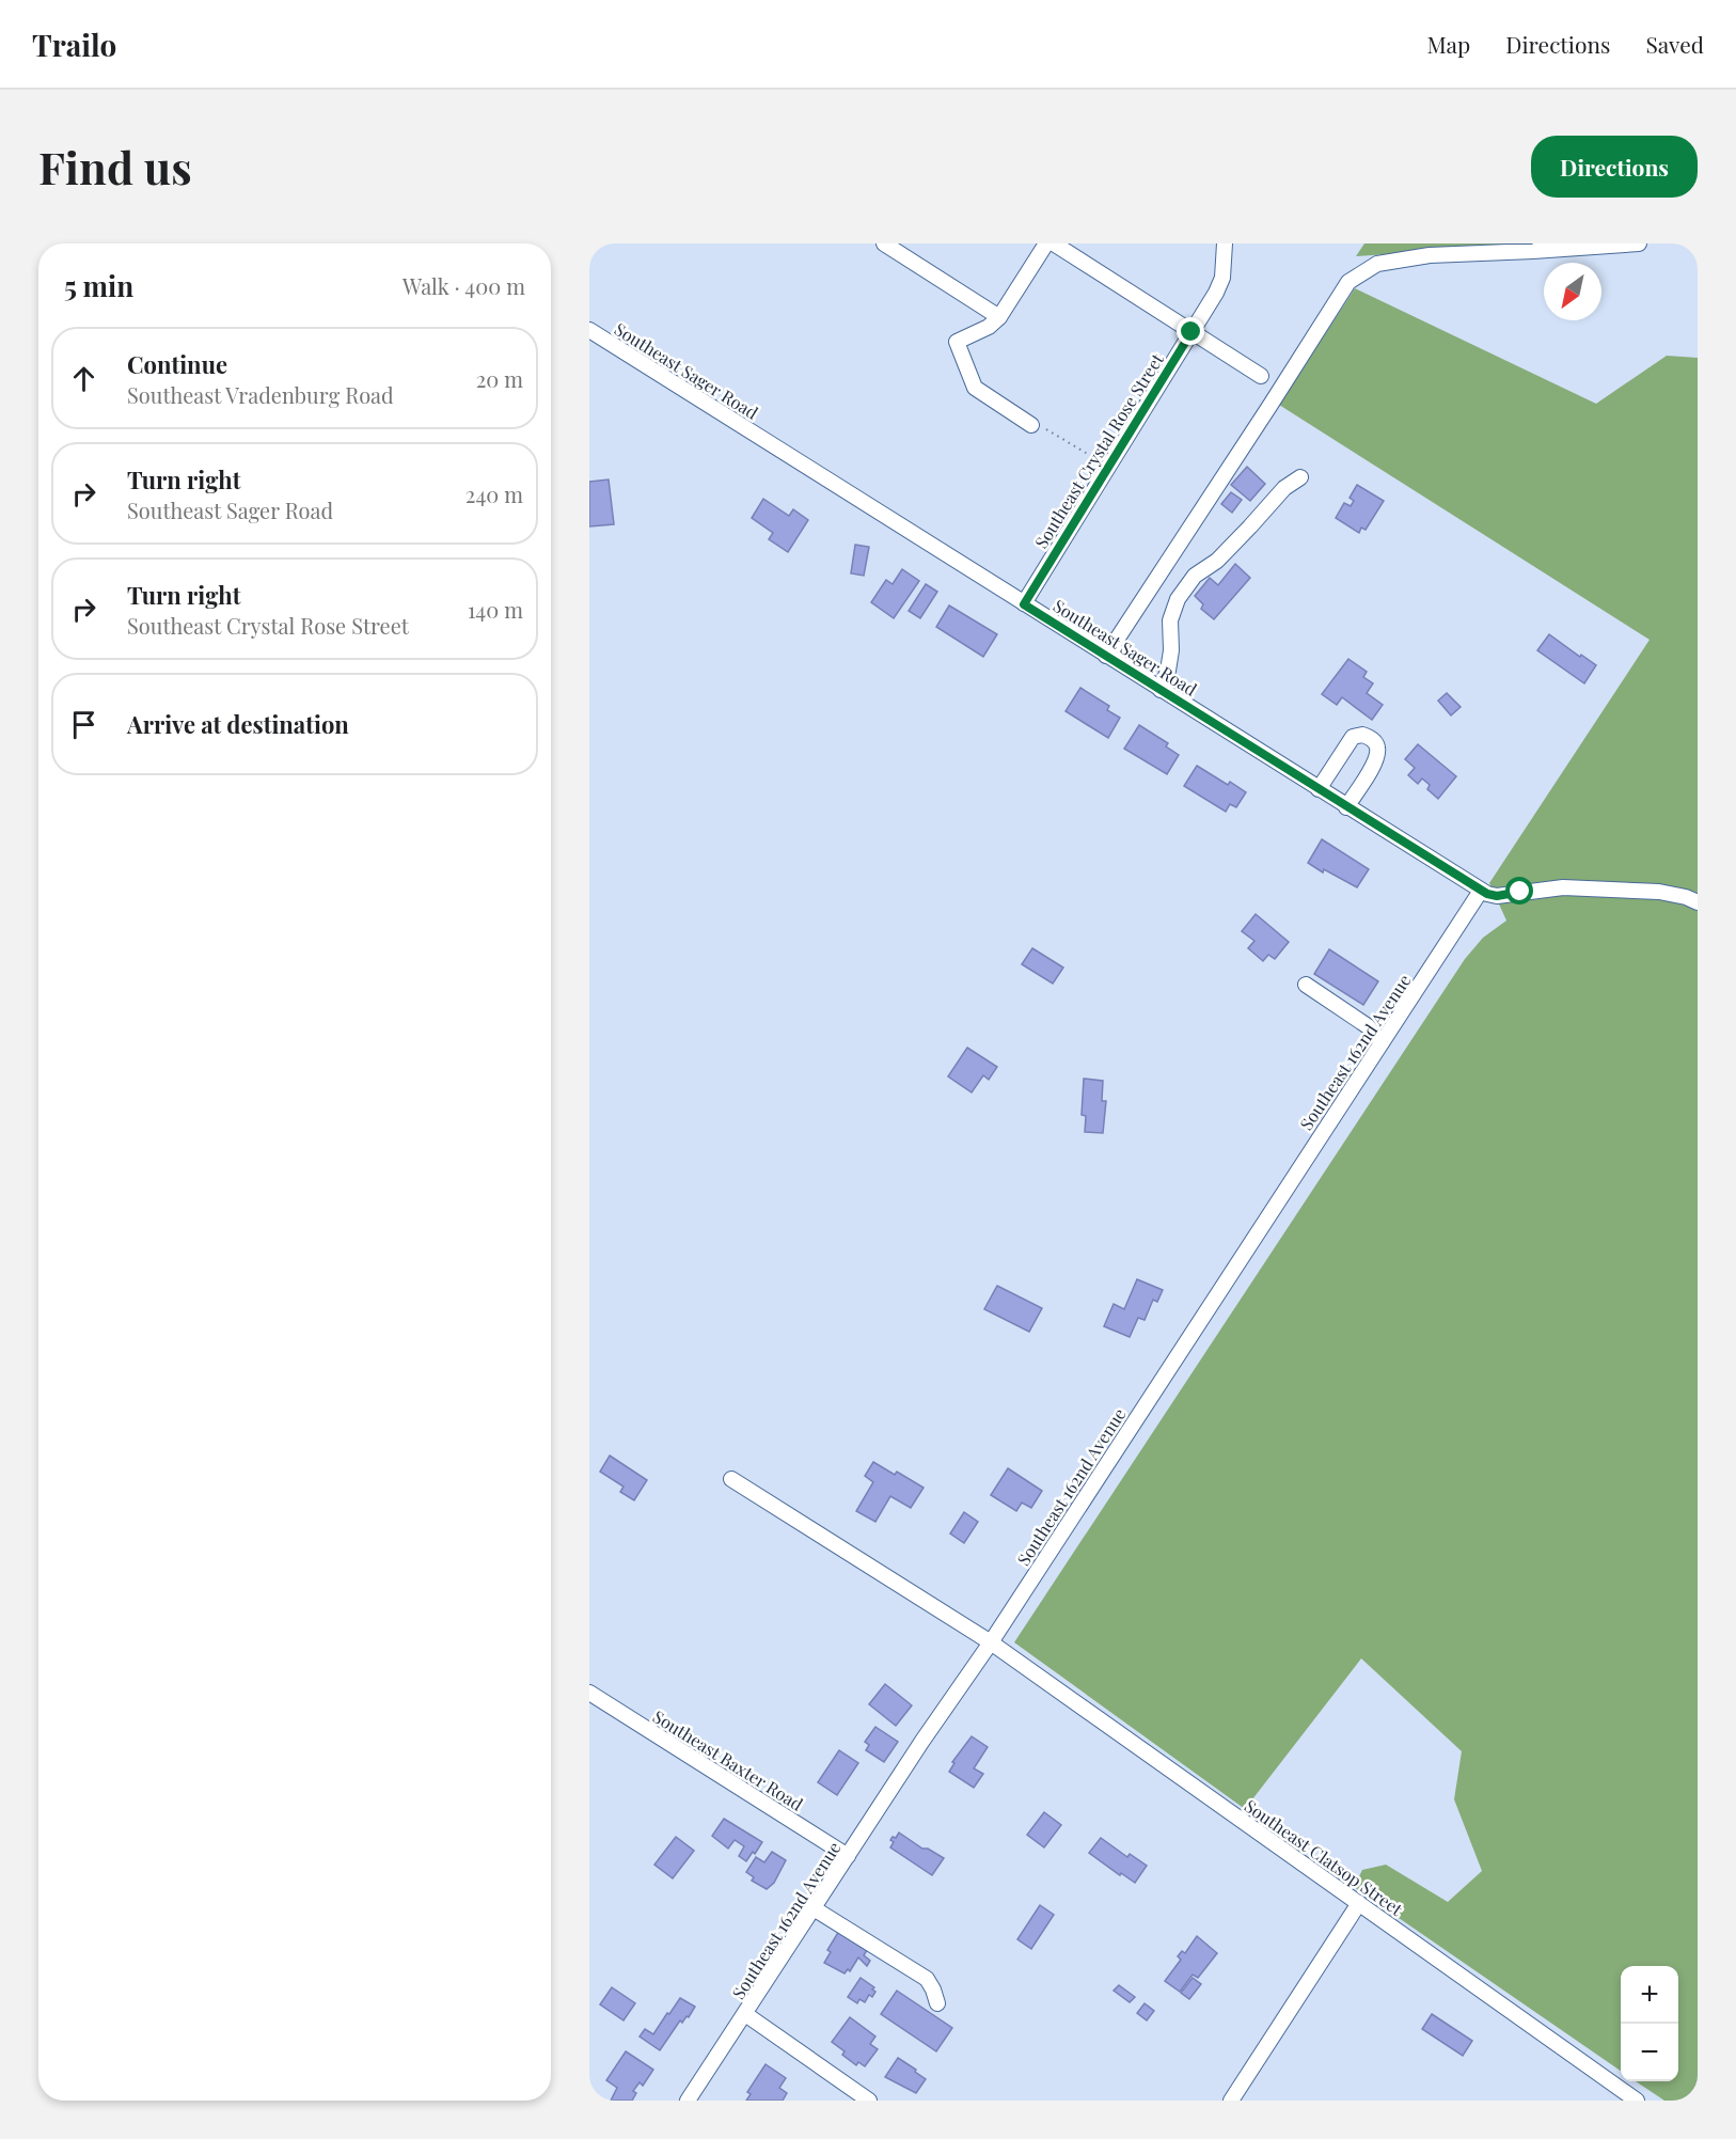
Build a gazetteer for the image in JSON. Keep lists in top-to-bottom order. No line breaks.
{"streets":{"street":["Southeast Sager Road","Southeast Crystal Rose Street","Southeast 162nd Avenue","Southeast Baxter Road","Southeast Clatsop Street"]},"crossings":[["Southeast Sager Road","Southeast Crystal Rose Street"],["Southeast Sager Road","Southeast 162nd Avenue"],["Southeast 162nd Avenue","Southeast Baxter Road"],["Southeast 162nd Avenue","Southeast Clatsop Street"]],"north":"bottom left","page":{"header":"Trailo","nav":["Map","Directions","Saved"],"buttons":"Directions","title":"Find us","heading":["5 min","Walk · 400 m"],"list":[["Continue","Southeast Vradenburg Road","20 m"],["Turn right","Southeast Sager Road","240 m"],["Turn right","Southeast Crystal Rose Street","140 m"],"Arrive at destination"],"map_buttons":["+","−"]}}
